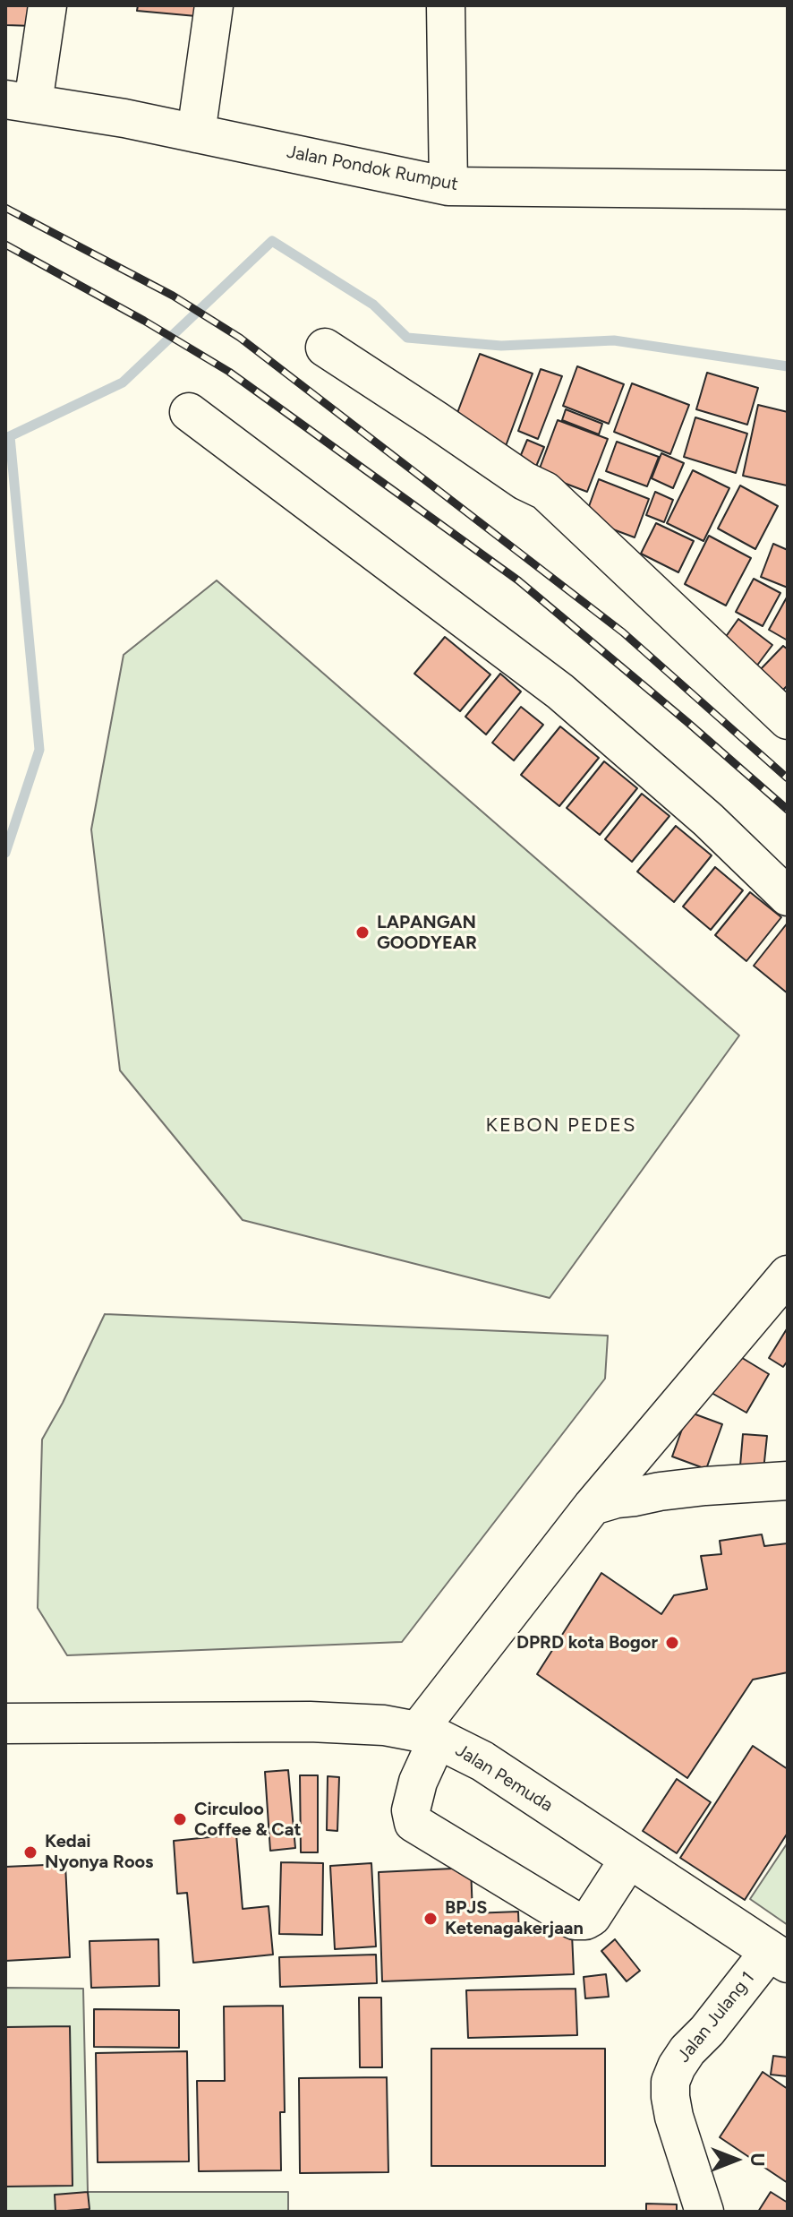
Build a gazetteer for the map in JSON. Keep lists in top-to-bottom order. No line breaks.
{"streets":{"main road":["Jalan Pemuda"],"street":["Jalan Pondok Rumput","Jalan Julang 1"]},"crossings":[["Jalan Pemuda","Jalan Julang 1"]],"districts":["KEBON PEDES"],"places":["LAPANGAN GOODYEAR","DPRD kota Bogor","Circuloo Coffee & Cat","Kedai Nyonya Roos","BPJS Ketenagakerjaan"],"north":"right"}
